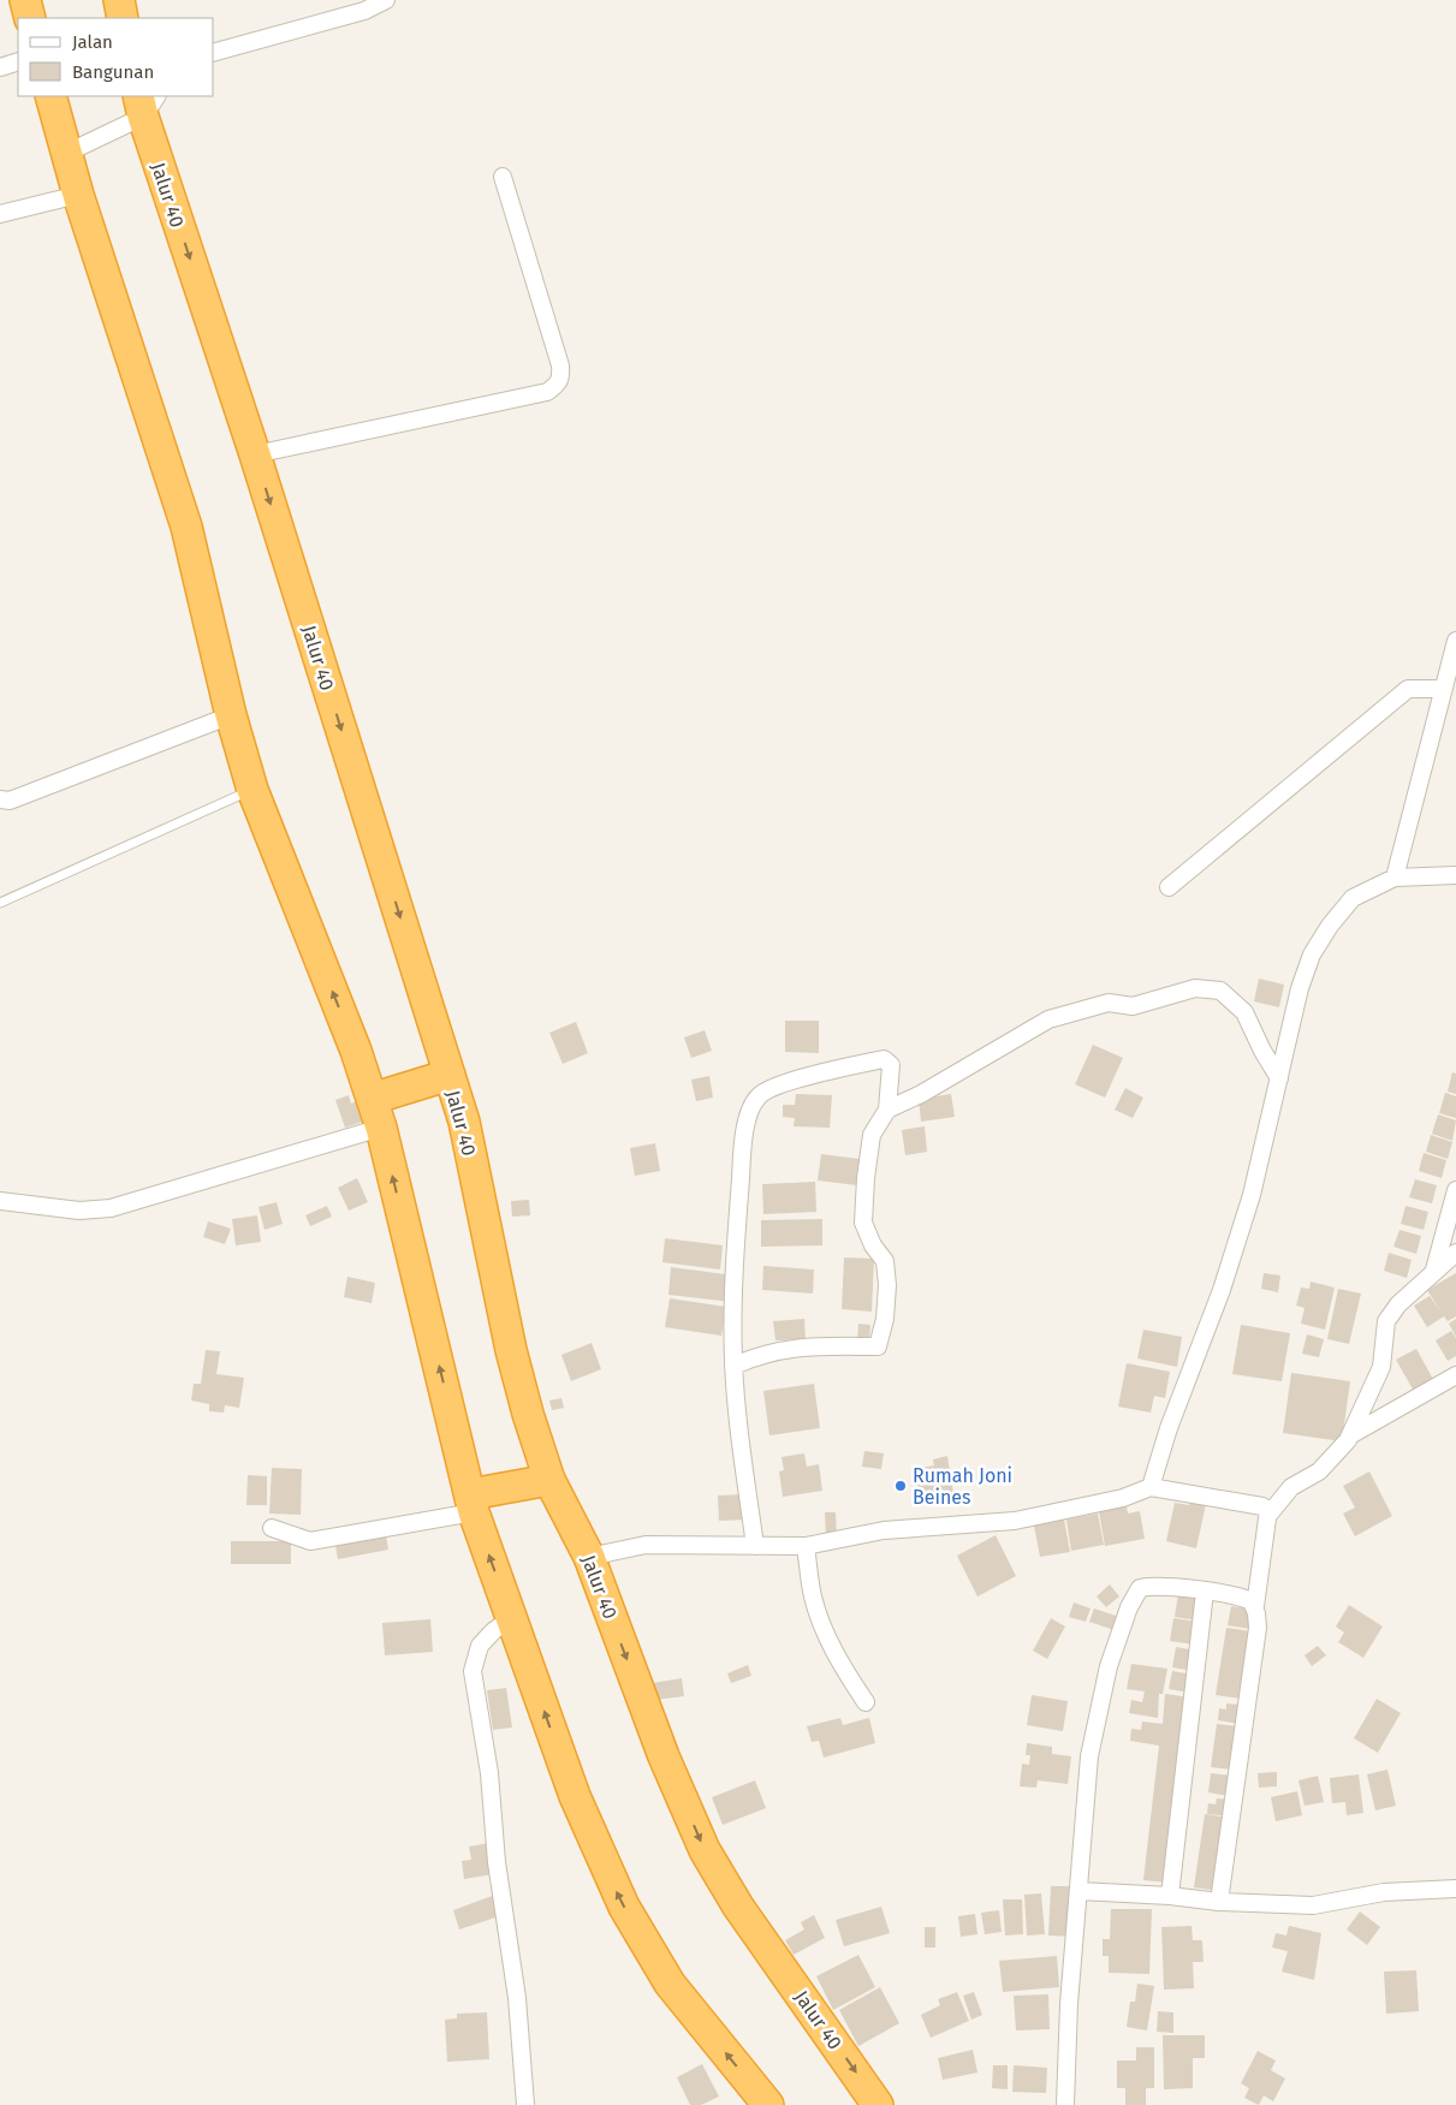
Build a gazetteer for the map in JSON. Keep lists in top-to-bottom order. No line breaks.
{"streets":{"highway":["Jalur 40"]},"places":["Rumah Joni Beines"],"legend":["Jalan","Bangunan"]}
